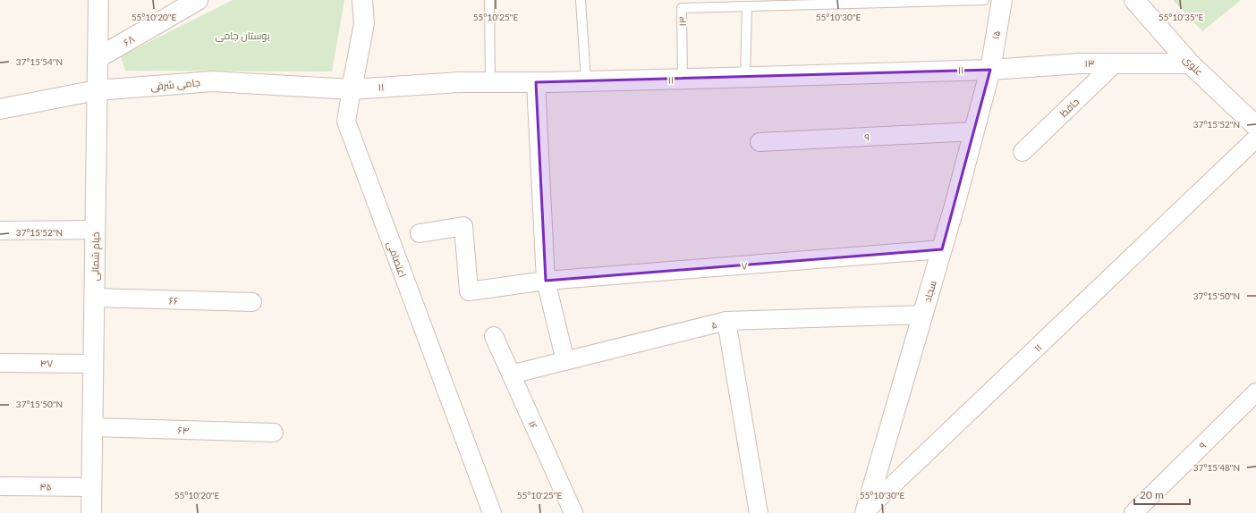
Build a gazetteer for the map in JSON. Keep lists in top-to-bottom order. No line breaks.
{"streets":{"street":["۱۳","۱۵","۶۸","علوی","۱۱","جامی شرقی","حافظ","۹","خیام شمالی","اعتصامی","۷","سجاد","۶۶","۵","۴۷","۱۶","۶۴","۴۵"]},"crossings":[["۱۳","۱۵"],["۱۳","علوی"],["۱۳","۱۱"],["۱۳","حافظ"],["۱۳","سجاد"],["۱۵","۱۱"],["۱۵","سجاد"],["۶۸","خیام شمالی"],["۱۱","جامی شرقی"],["۱۱","اعتصامی"],["۱۱","سجاد"],["جامی شرقی","خیام شمالی"],["جامی شرقی","اعتصامی"],["۹","سجاد"],["خیام شمالی","۶۶"],["خیام شمالی","۴۷"],["خیام شمالی","۶۴"],["خیام شمالی","۴۵"],["۷","سجاد"],["سجاد","۵"],["۵","۱۶"]],"parks":["بوستان جامی"],"scale_bar":"20 m","coordinates":["55°10'20\"E","55°10'25\"E","55°10'30\"E","55°10'35\"E","37°15'54\"N","37°15'52\"N","37°15'50\"N","37°15'48\"N"]}
